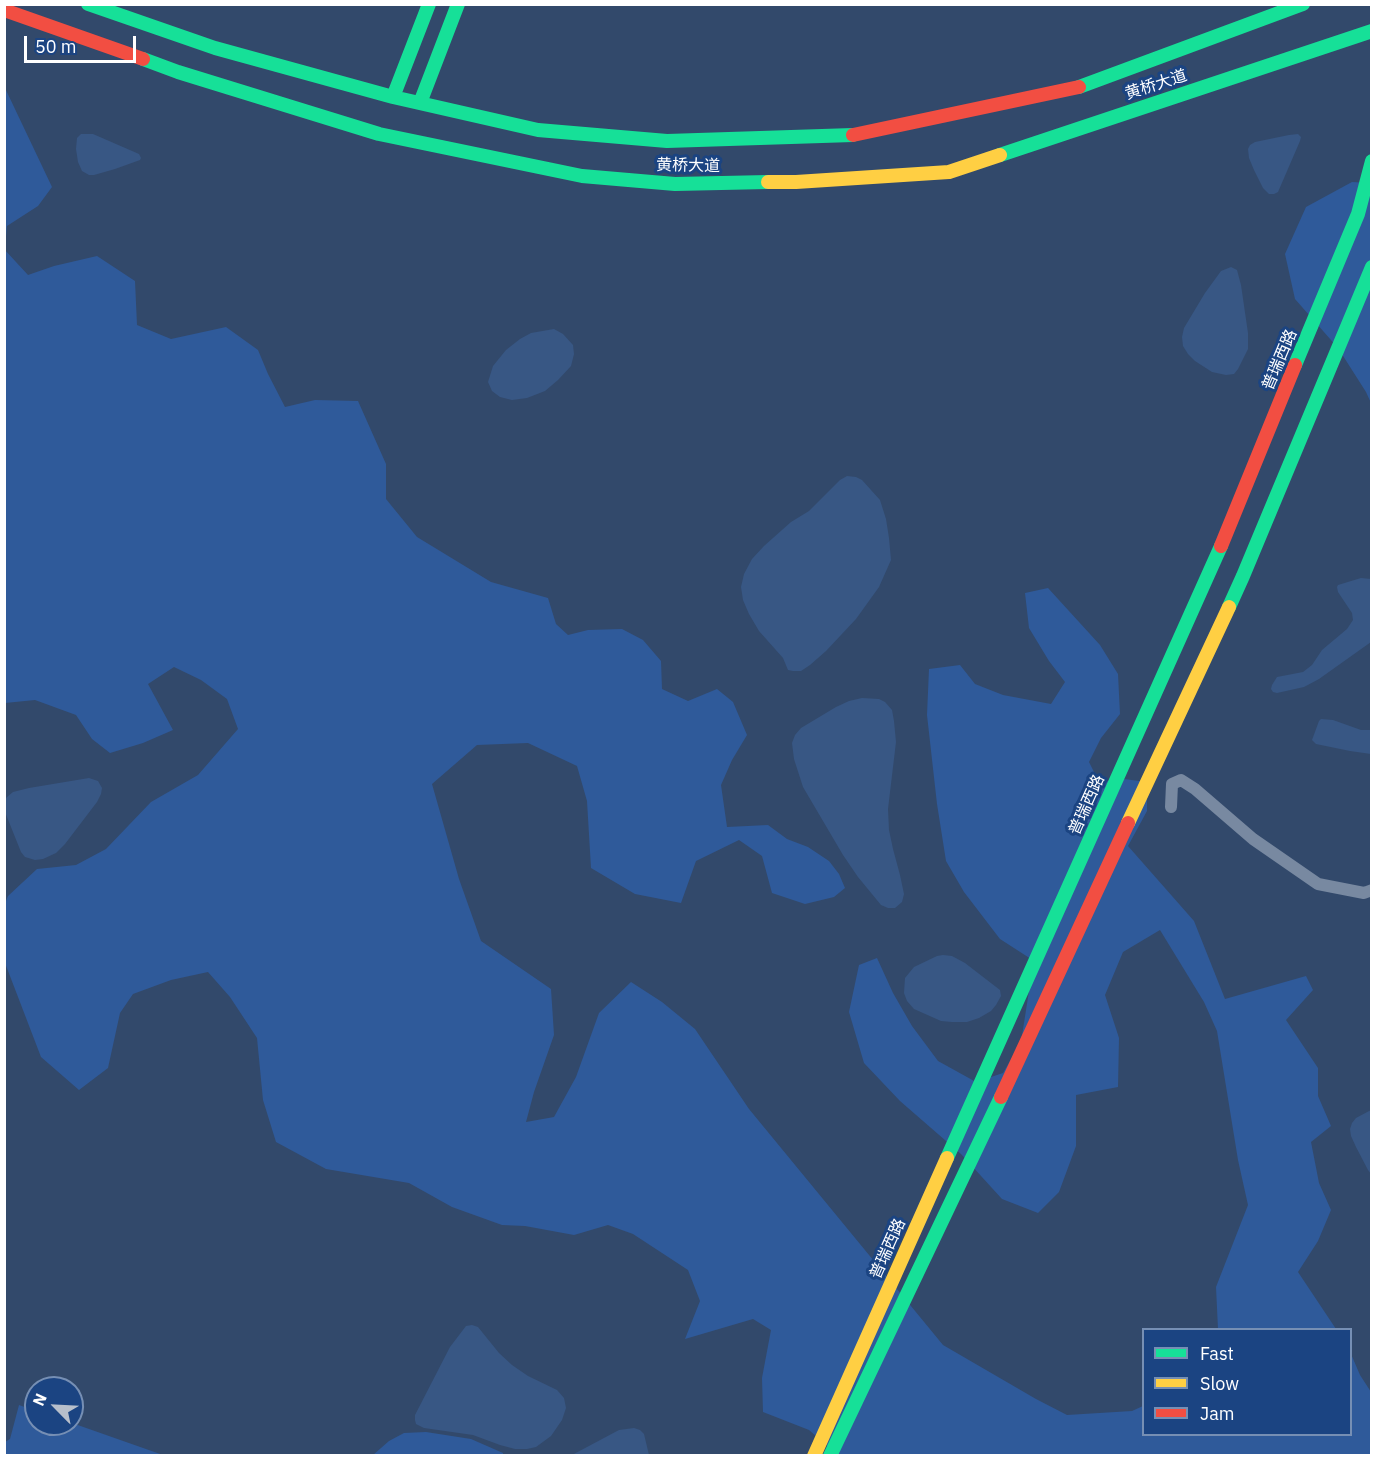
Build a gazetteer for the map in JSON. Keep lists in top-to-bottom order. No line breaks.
{"streets":{"main road":["黄桥大道","普瑞西路"]},"legend":["Fast","Slow","Jam"],"scale_bar":"50 m","north":"top left"}
